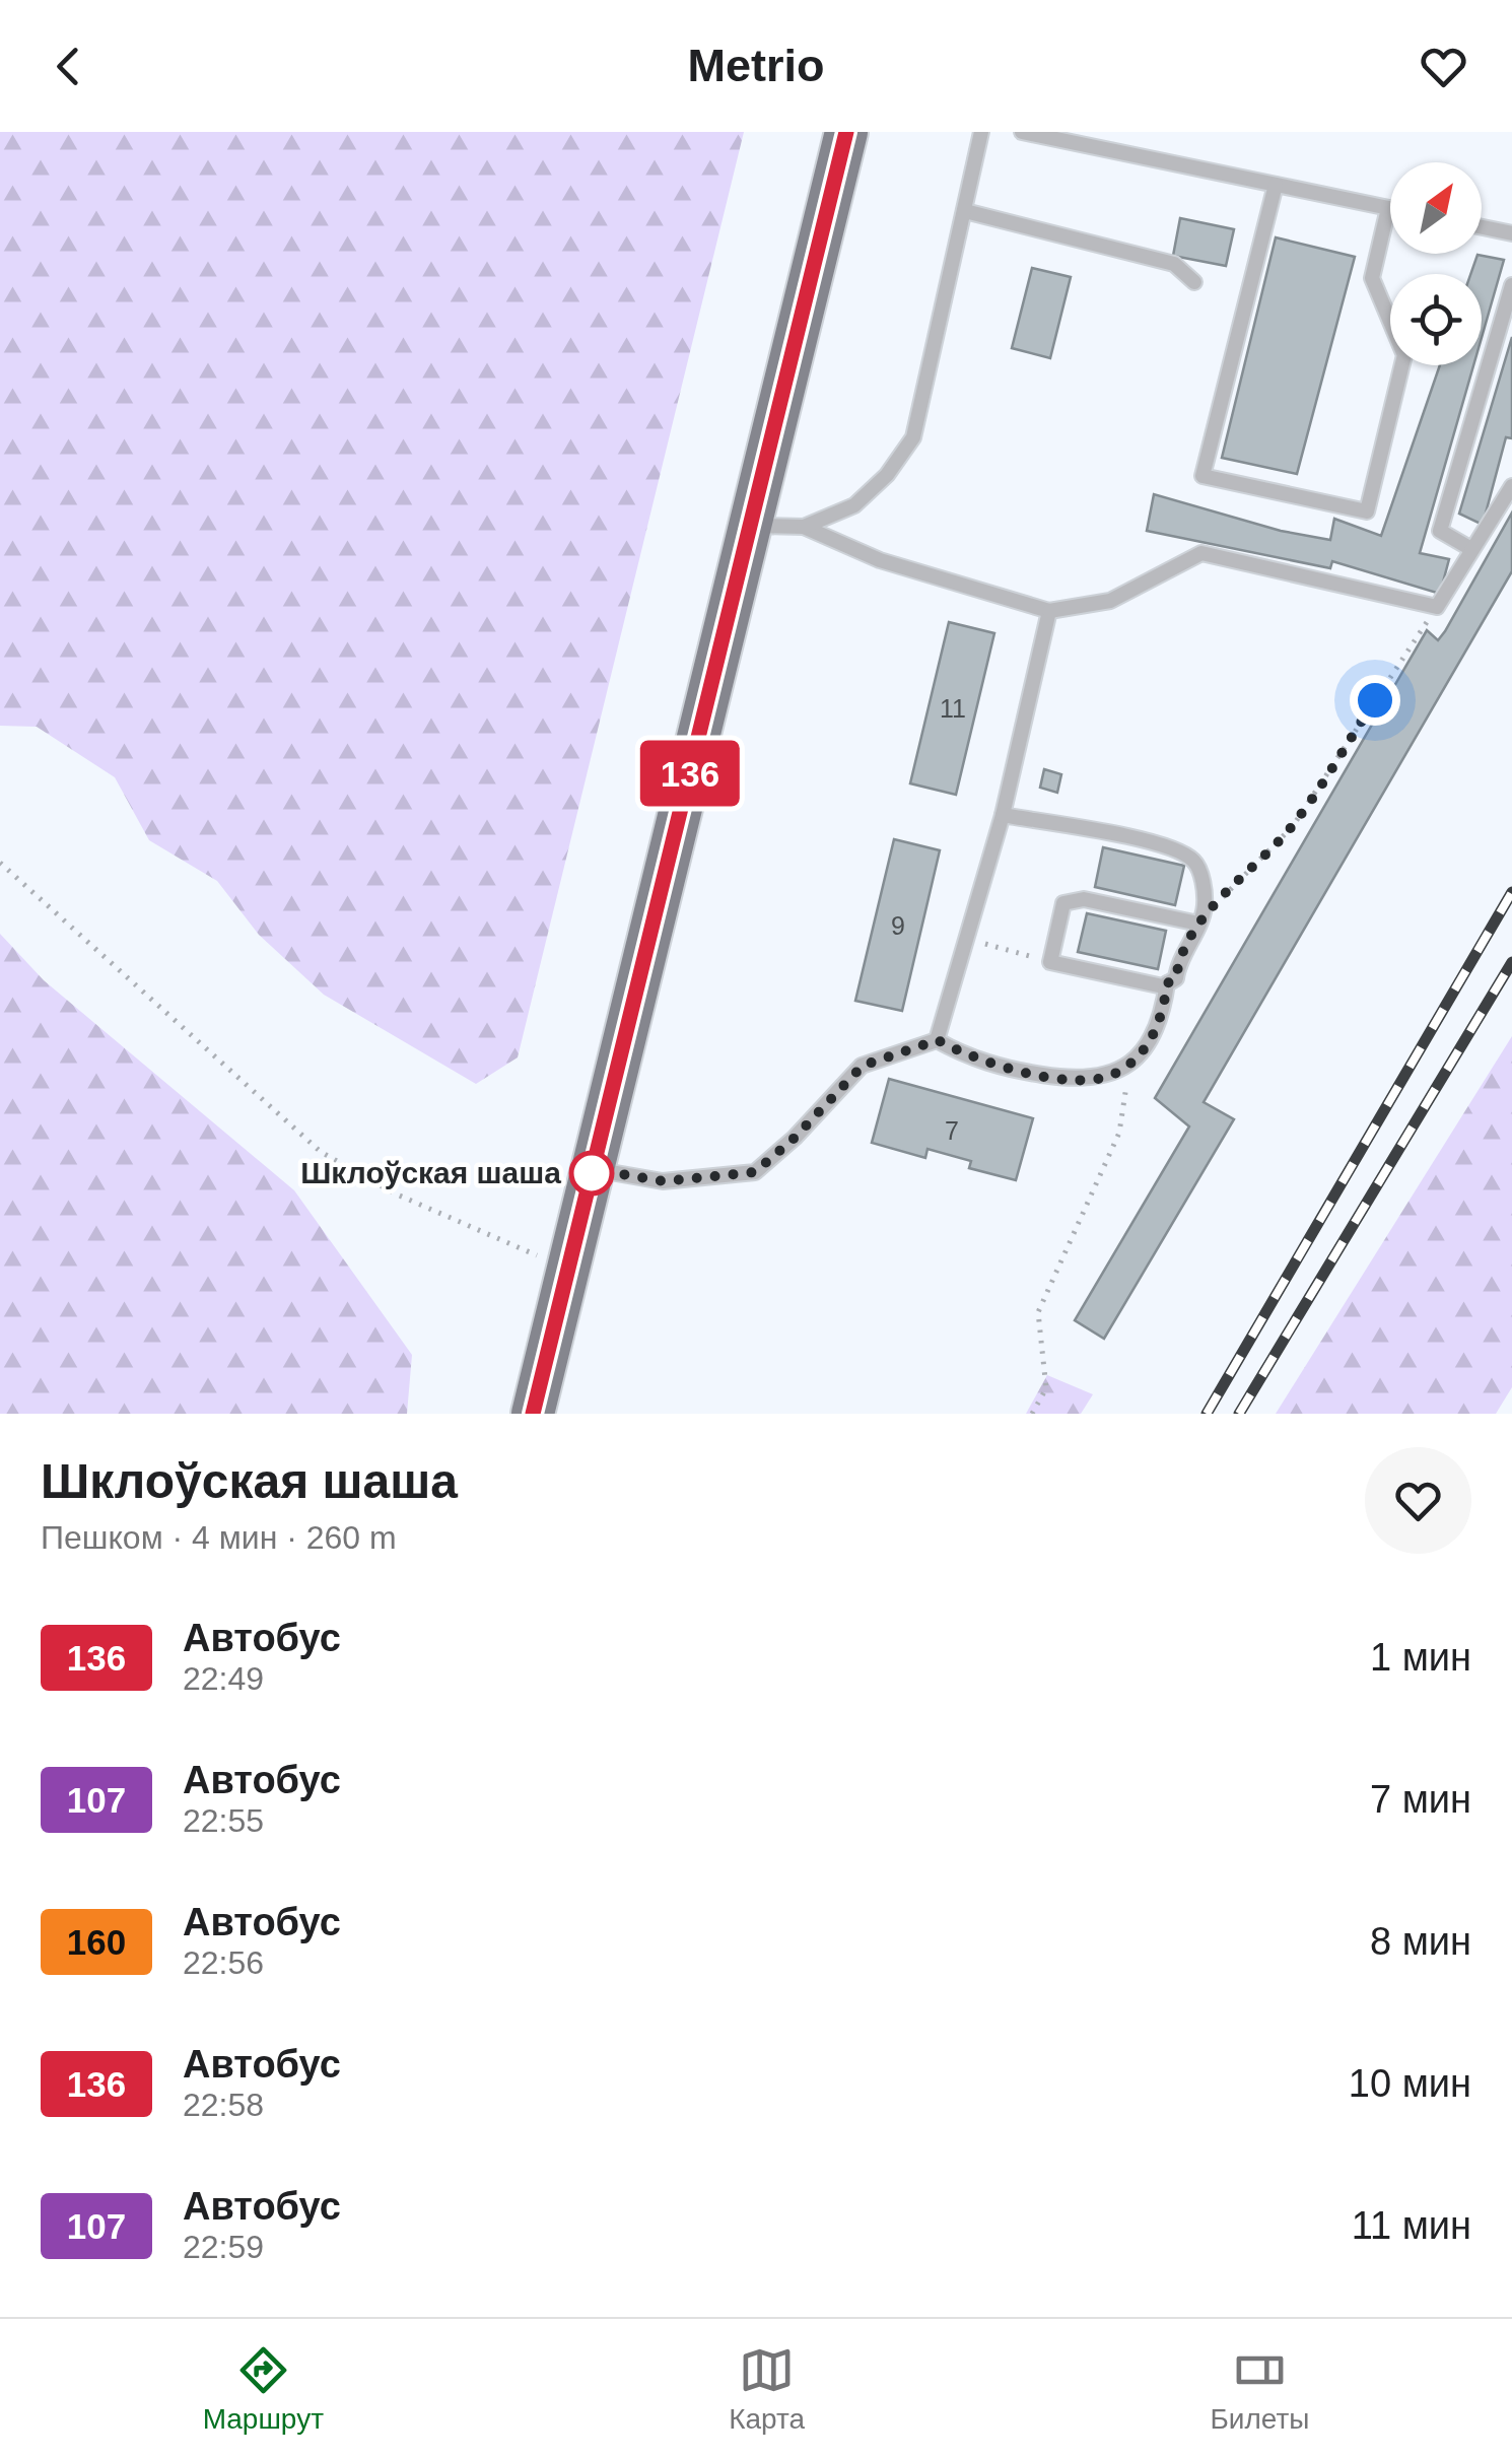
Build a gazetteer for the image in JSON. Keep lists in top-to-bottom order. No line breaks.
{"places":["Шклоўская шаша"],"lines":["bus line 136"],"house_numbers":["11","9","7"],"north":"top right","page":{"header":"Metrio","on_map":"136","heading":["Шклоўская шаша","Пешком · 4 мин · 260 m"],"list":[{"mark":"136","name":"Автобус","note":"22:49","value":"1 мин"},{"mark":"107","name":"Автобус","note":"22:55","value":"7 мин"},{"mark":"160","name":"Автобус","note":"22:56","value":"8 мин"},{"mark":"136","name":"Автобус","note":"22:58","value":"10 мин"},{"mark":"107","name":"Автобус","note":"22:59","value":"11 мин"}],"tabs":["Маршрут","Карта","Билеты"]}}
